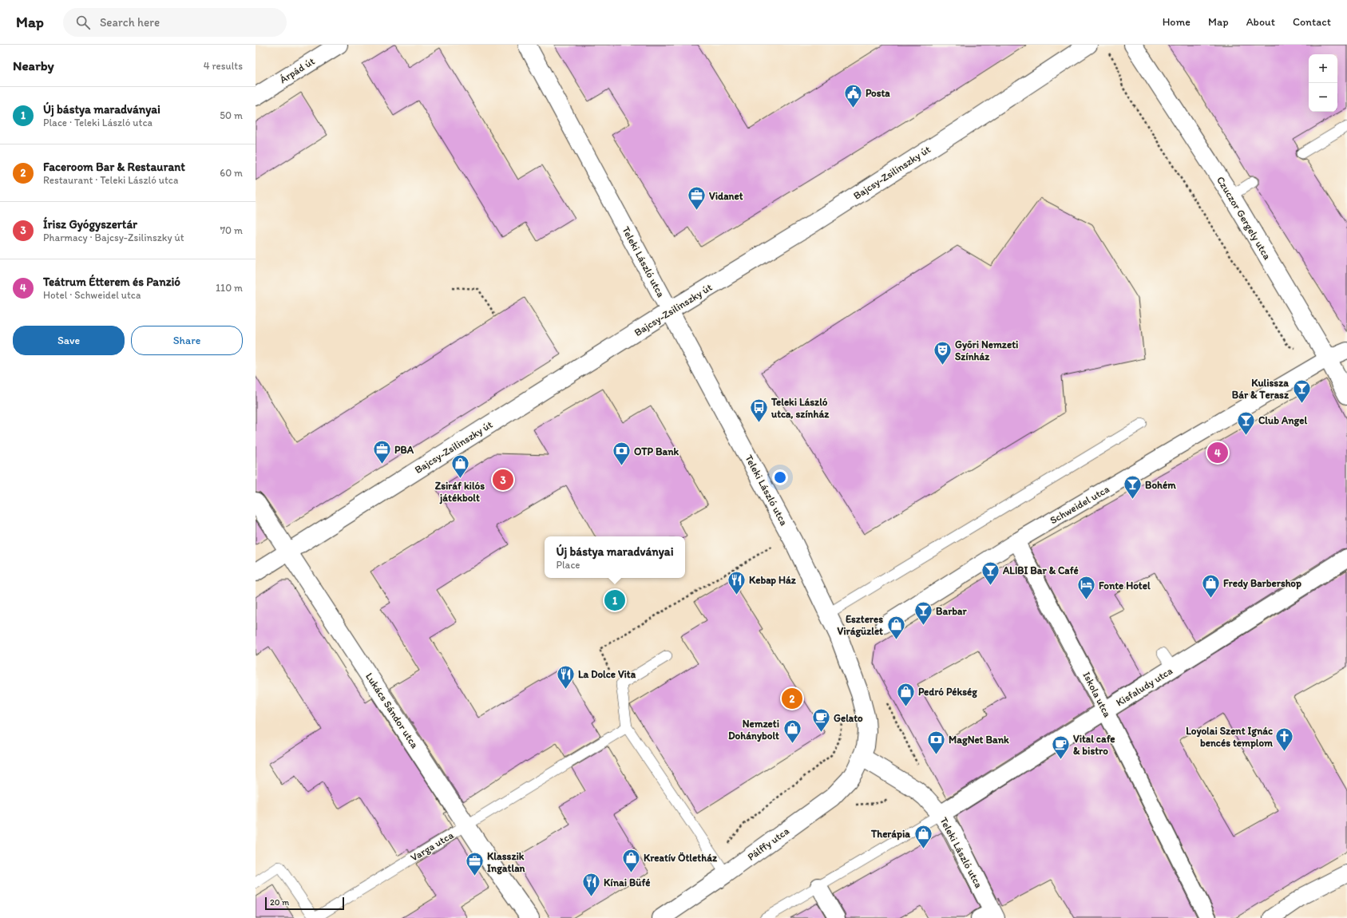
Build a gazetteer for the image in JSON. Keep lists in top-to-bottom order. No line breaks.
{"streets":{"street":["Árpád út","Bajcsy-Zsilinszky út","Czuczor Gergely utca","Teleki László utca","Schweidel utca","Kisfaludy utca","Iskola utca","Lukács Sándor utca","Pálffy utca"],"lane":["Varga utca"]},"crossings":[["Bajcsy-Zsilinszky út","Teleki László utca"],["Bajcsy-Zsilinszky út","Lukács Sándor utca"],["Czuczor Gergely utca","Schweidel utca"],["Teleki László utca","Kisfaludy utca"],["Teleki László utca","Pálffy utca"],["Schweidel utca","Iskola utca"],["Kisfaludy utca","Iskola utca"],["Lukács Sándor utca","Varga utca"]],"places":{"public building":["Posta"],"office":["Vidanet","PBA","Klasszik Ingatlan"],"theatre":["Győri Nemzeti Színház"],"bar":["Kulissza Bár & Terasz","Club Angel","Bohém","ALIBI Bar & Café","Barbar"],"bus stop":["Teleki László utca, színház"],"bank":["OTP Bank","MagNet Bank"],"shop":["Zsiráf kilós játékbolt","Fredy Barbershop","Eszteres Virágüzlet","Pedró Pékség","Nemzeti Dohánybolt","Therápia","Kreatív Ötletház"],"restaurant":["Kebap Ház","La Dolce Vita","Kínai Büfé"],"hotel":["Fonte Hotel"],"cafe":["Gelato","Vital cafe & bistro"],"church":["Loyolai Szent Ignác bencés templom"]},"scale_bar":"20 m","page":{"header":"Map","search":"Search here","nav":["Home","Map","About","Contact"],"heading":["Nearby","4 results"],"map_buttons":["+","−"],"list":[{"mark":"1","name":"Új bástya maradványai","note":"Place · Teleki László utca","value":"50 m"},{"mark":"2","name":"Faceroom Bar & Restaurant","note":"Restaurant · Teleki László utca","value":"60 m"},{"mark":"3","name":"Írisz Gyógyszertár","note":"Pharmacy · Bajcsy-Zsilinszky út","value":"70 m"},{"mark":"4","name":"Teátrum Étterem és Panzió","note":"Hotel · Schweidel utca","value":"110 m"}],"buttons":["Save","Share"],"pins":["4","3","1","2"],"popup":["Új bástya maradványai","Place"],"scale":"20 m"}}
